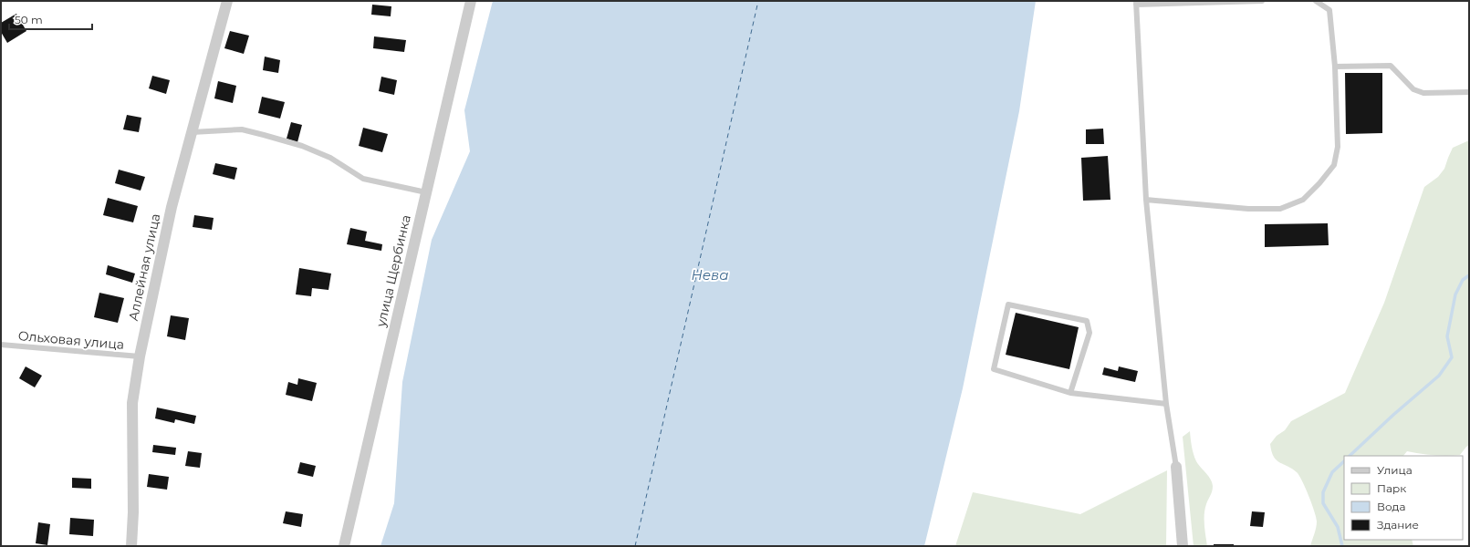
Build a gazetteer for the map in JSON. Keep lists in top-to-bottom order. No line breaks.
{"streets":{"street":["Аллейная улица","улица Щербинка"],"lane":["Ольховая улица"]},"crossings":[["Аллейная улица","Ольховая улица"]],"water":["Нева"],"legend":["Улица","Парк","Вода","Здание"],"scale_bar":"50 m"}
